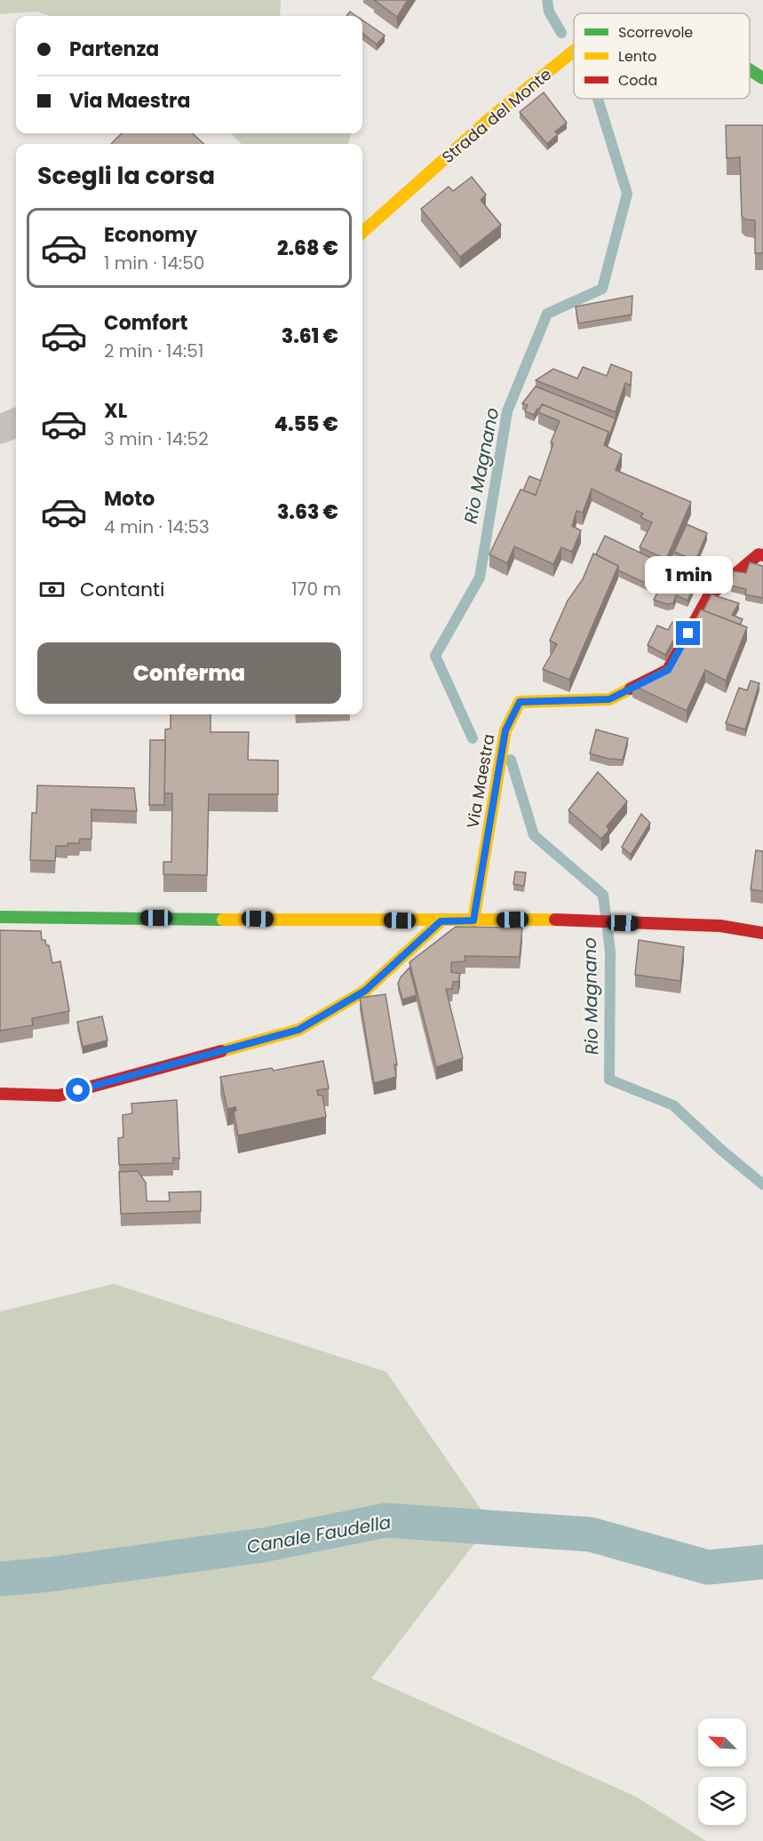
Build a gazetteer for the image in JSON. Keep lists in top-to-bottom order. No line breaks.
{"streets":{"street":["Strada del Monte","Via Maestra"]},"water":["Rio Magnano","Canale Faudella"],"legend":["Scorrevole","Lento","Coda"],"north":"top left","page":{"banner":["Partenza","Via Maestra"],"heading":"Scegli la corsa","list":[{"name":"Economy","note":"1 min · 14:50","value":"2.68 €"},{"name":"Comfort","note":"2 min · 14:51","value":"3.61 €"},{"name":"XL","note":"3 min · 14:52","value":"4.55 €"},{"name":"Moto","note":"4 min · 14:53","value":"3.63 €"}],"bubble":"1 min","pay":["Contanti","170 m"],"buttons":"Conferma"}}
